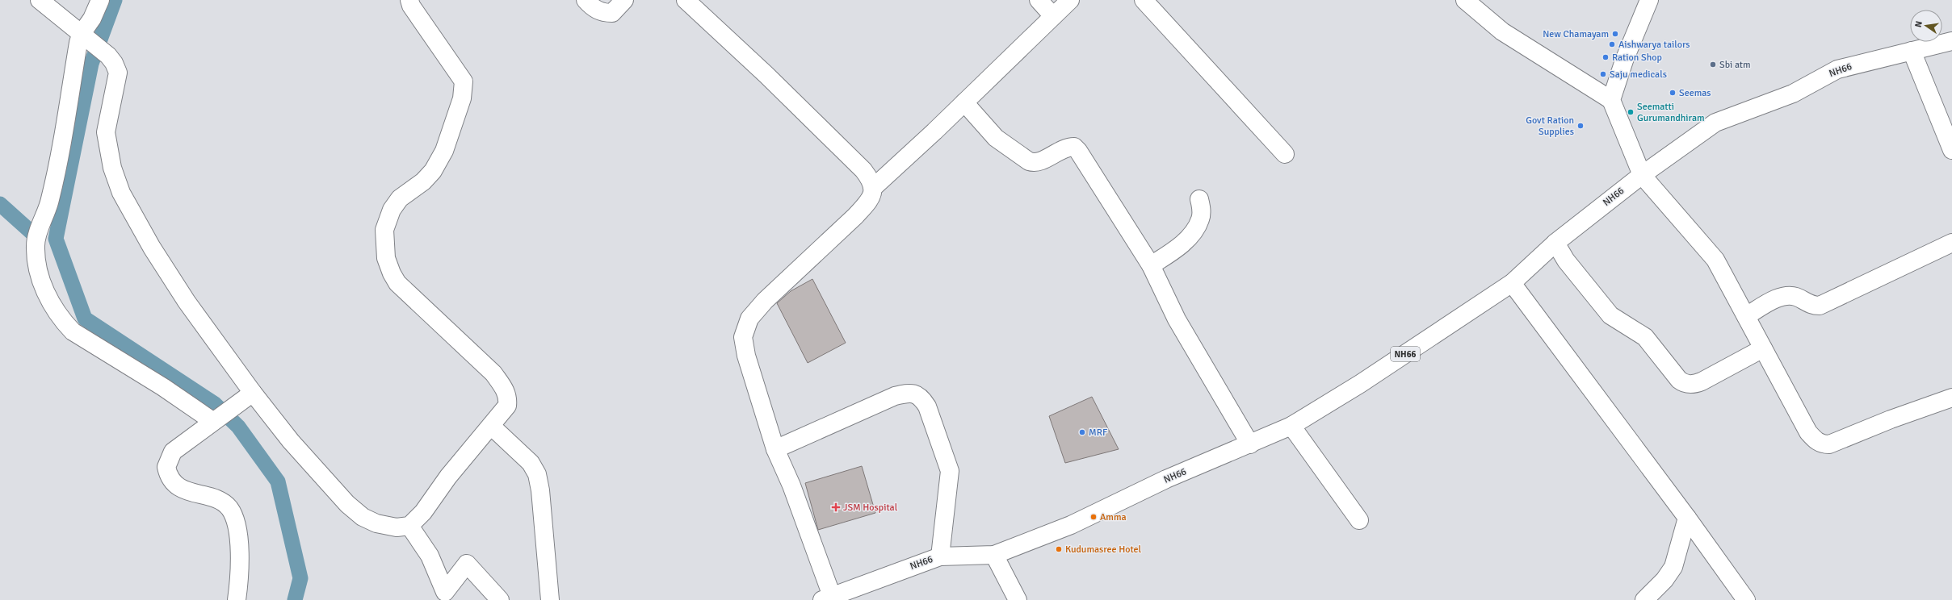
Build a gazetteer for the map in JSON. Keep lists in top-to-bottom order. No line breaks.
{"streets":{"main road":["NH66"]},"places":{"other":["New Chamayam","Aishwarya tailors","Ration Shop","Sbi atm","Saju medicals","Seemas","Seematti Gurumandhiram","Govt Ration Supplies","MRF","Amma","Kudumasree Hotel"],"health":["JSM Hospital"]},"north":"left"}
